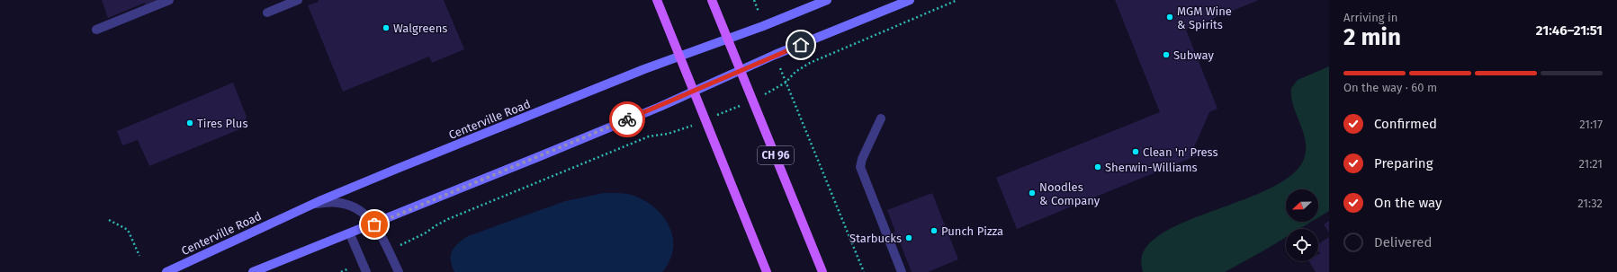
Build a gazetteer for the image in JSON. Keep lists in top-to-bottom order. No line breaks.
{"streets":{"main road":["Centerville Road","CH 96"]},"crossings":[["Centerville Road","CH 96"]],"places":["MGM Wine & Spirits","Walgreens","Subway","Tires Plus","Clean 'n' Press","Sherwin-Williams","Noodles & Company","Punch Pizza","Starbucks"],"north":"left","page":{"heading":["2 min","Arriving in","21:46–21:51"],"bar":"On the way · 60 m","list":[["Confirmed","21:17"],["Preparing","21:21"],["On the way","21:32"],"Delivered"]}}
